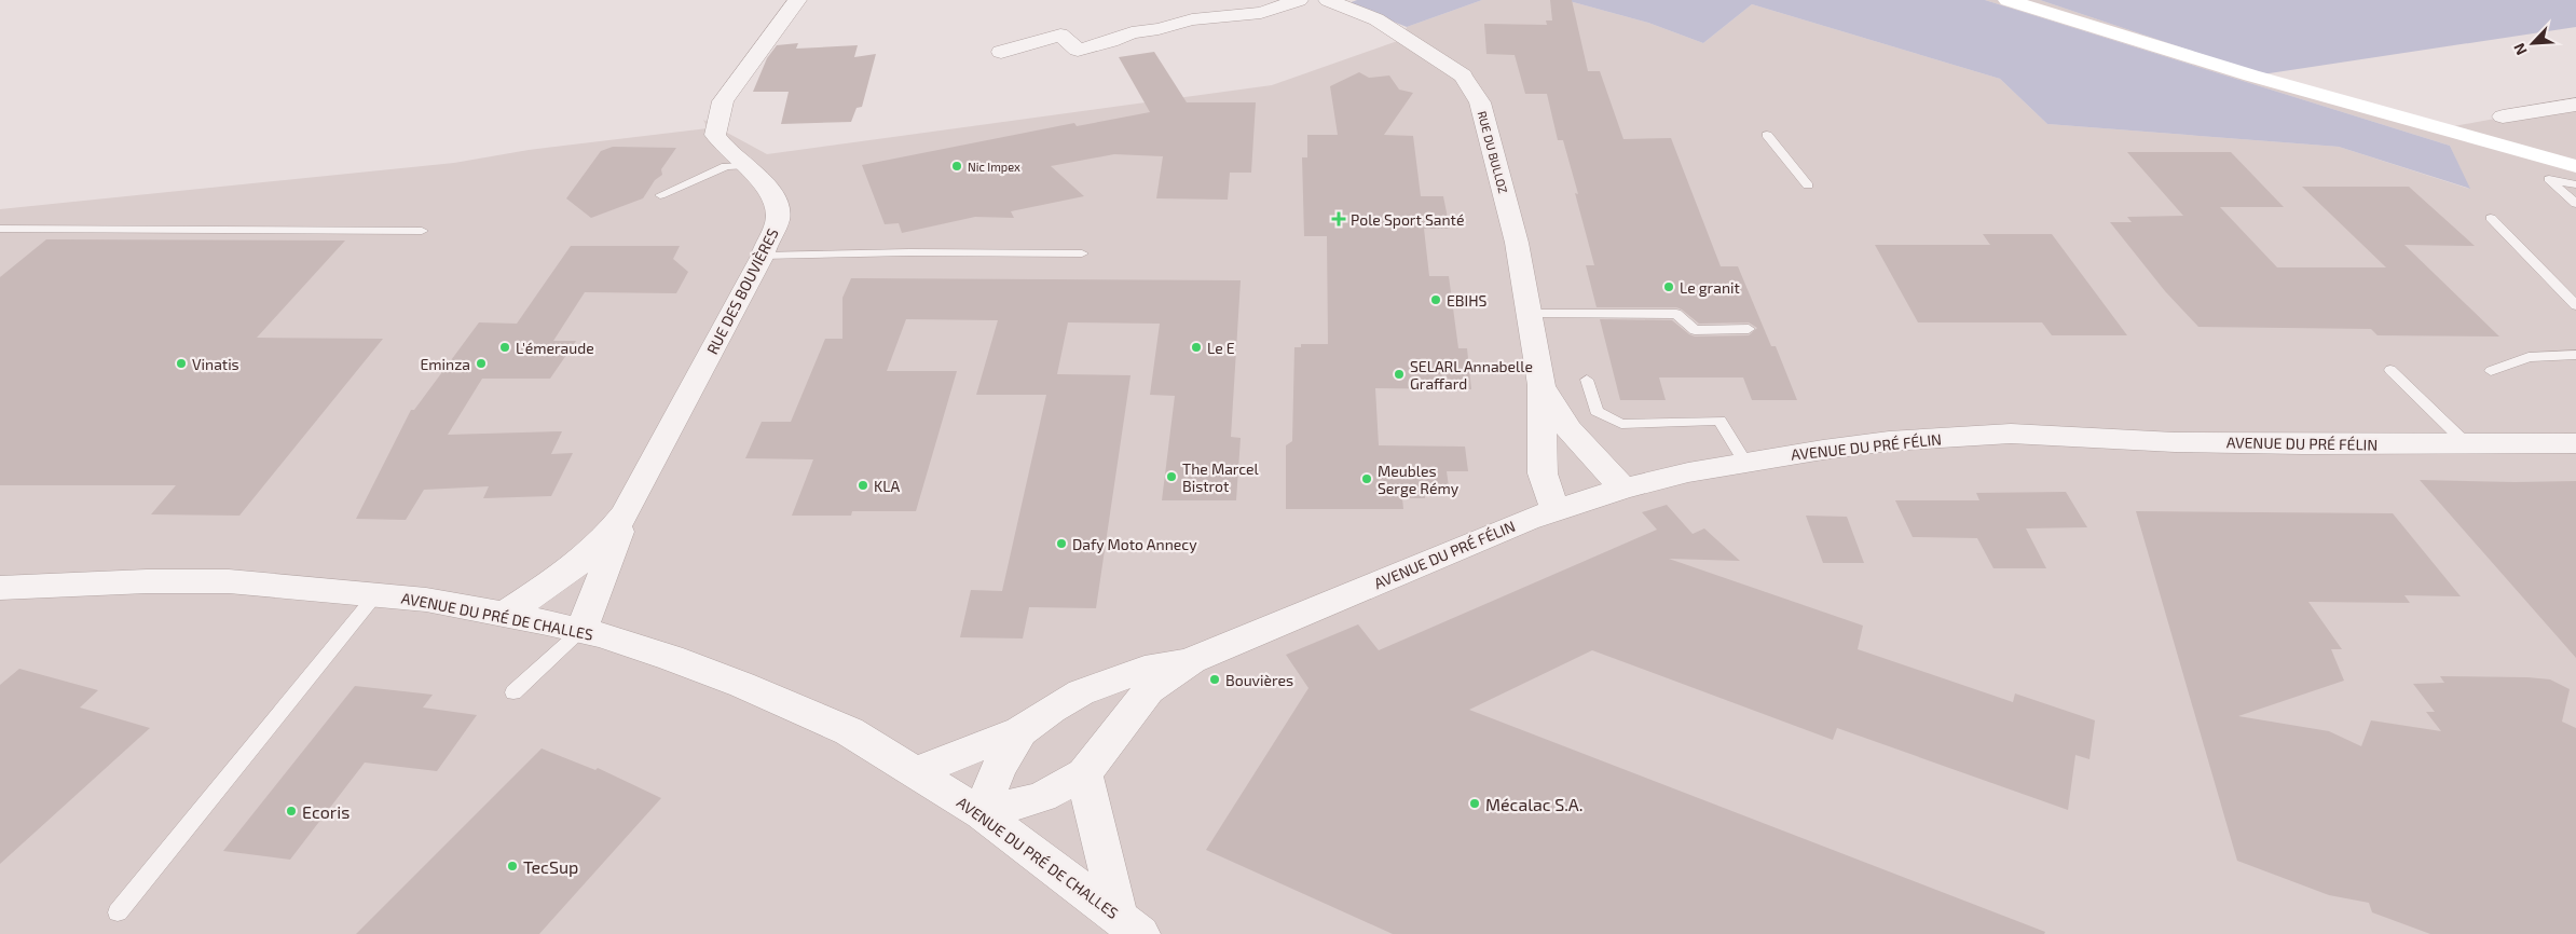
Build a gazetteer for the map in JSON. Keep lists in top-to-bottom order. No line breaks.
{"streets":{"street":["RUE DU BULLOZ","RUE DES BOUVIÈRES","AVENUE DU PRÉ FÉLIN","AVENUE DU PRÉ DE CHALLES"]},"crossings":[["RUE DU BULLOZ","AVENUE DU PRÉ FÉLIN"],["RUE DES BOUVIÈRES","AVENUE DU PRÉ DE CHALLES"],["AVENUE DU PRÉ FÉLIN","AVENUE DU PRÉ DE CHALLES"]],"places":{"other":["Nic Impex","Le granit","EBIHS","L'émeraude","Le E","Vinatis","Eminza","SELARL Annabelle Graffard","The Marcel Bistrot","Meubles Serge Rémy","KLA","Dafy Moto Annecy","Bouvières","Mécalac S.A.","Ecoris","TecSup"],"health":["Pole Sport Santé"]},"north":"bottom left"}
